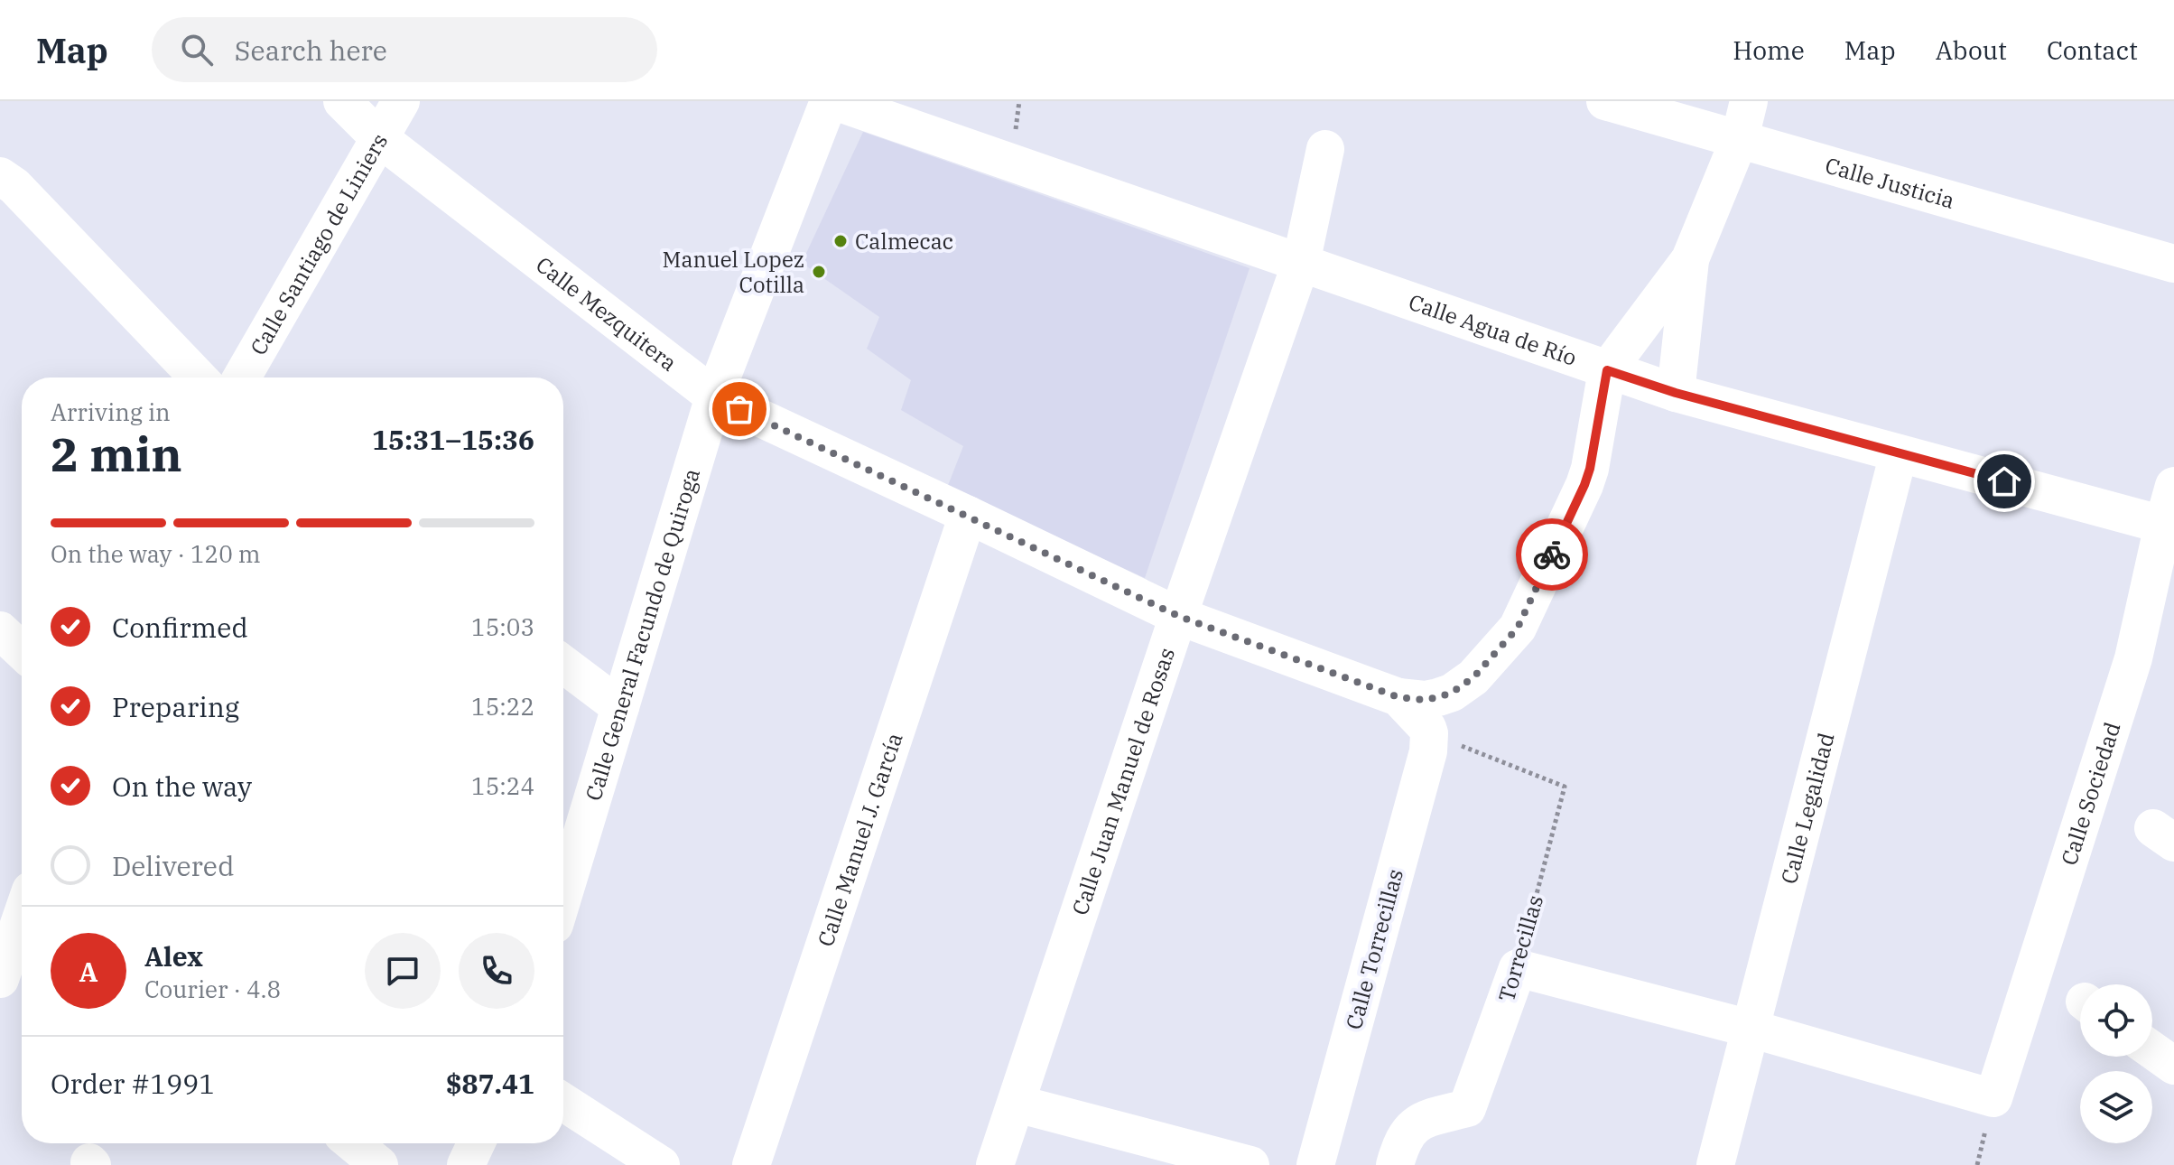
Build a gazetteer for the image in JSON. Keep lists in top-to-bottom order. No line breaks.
{"streets":{"street":["Calle Justicia","Calle Santiago de Liniers","Calle Mezquitera","Calle Agua de Río","Calle General Facundo de Quiroga","Calle Juan Manuel de Rosas","Calle Sociedad","Calle Legalidad","Calle Manuel J. García","Torrecillas","Calle Torrecillas"]},"crossings":[["Calle Santiago de Liniers","Calle Mezquitera"],["Calle Mezquitera","Calle General Facundo de Quiroga"],["Calle Mezquitera","Calle Juan Manuel de Rosas"],["Calle Mezquitera","Calle Manuel J. García"],["Calle Mezquitera","Torrecillas"],["Calle Mezquitera","Calle Torrecillas"],["Calle Agua de Río","Calle General Facundo de Quiroga"],["Calle Agua de Río","Calle Juan Manuel de Rosas"],["Calle Agua de Río","Calle Sociedad"],["Calle Agua de Río","Calle Legalidad"],["Calle Sociedad","Calle Legalidad"],["Torrecillas","Calle Torrecillas"]],"places":["Calmecac","Manuel Lopez Cotilla"],"page":{"header":"Map","search":"Search here","nav":["Home","Map","About","Contact"],"heading":["2 min","Arriving in","15:31–15:36"],"panel":["Alex","Courier · 4.8","Order #1991","$87.41"],"bar":"On the way · 120 m","list":[["Confirmed","15:03"],["Preparing","15:22"],["On the way","15:24"],"Delivered"],"round":"A"}}
